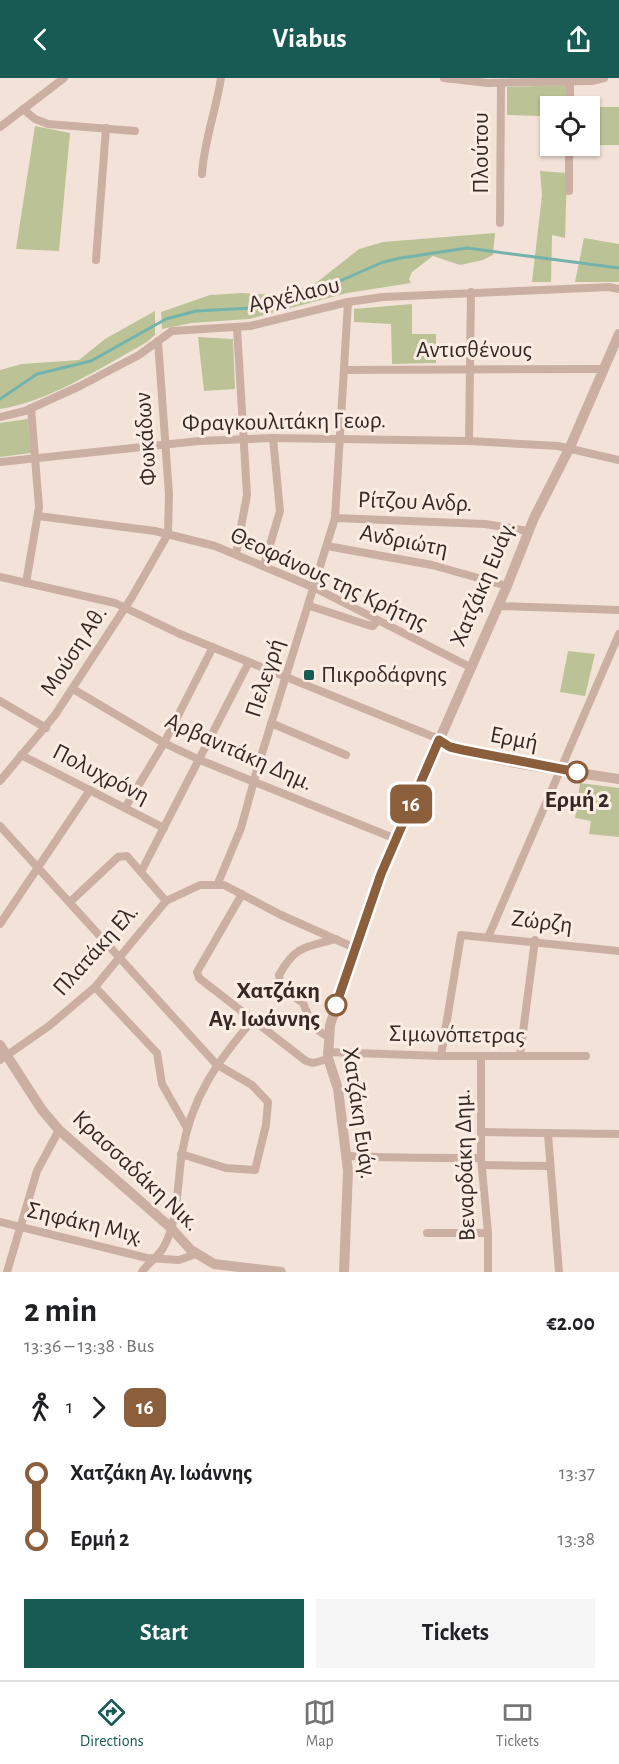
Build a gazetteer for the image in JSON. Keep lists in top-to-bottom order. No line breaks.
{"streets":{"street":["Πλούτου","Αρχέλαου","Αντισθένους","Φραγκουλιτάκη Γεωρ.","Φωκάδων","Ρίτζου Ανδρ.","Ανδριώτη","Θεοφάνους της Κρήτης","Χατζάκη Ευάγ.","Μούση Αθ.","Πελεγρή","Ερμή","Αρβανιτάκη Δημ.","Πολυχρόνη","Ζώρζη","Πλατάκη Ελ.","Σιμωνόπετρας","Βεναρδάκη Δημ.","Κρασσαδάκη Νικ.","Σηφάκη Μιχ."]},"crossings":[["Αρχέλαου","Φωκάδων"],["Αρχέλαου","Πελεγρή"],["Αντισθένους","Χατζάκη Ευάγ."],["Αντισθένους","Πελεγρή"],["Φραγκουλιτάκη Γεωρ.","Φωκάδων"],["Φραγκουλιτάκη Γεωρ.","Χατζάκη Ευάγ."],["Φραγκουλιτάκη Γεωρ.","Πελεγρή"],["Φωκάδων","Θεοφάνους της Κρήτης"],["Φωκάδων","Μούση Αθ."],["Ρίτζου Ανδρ.","Χατζάκη Ευάγ."],["Ρίτζου Ανδρ.","Πελεγρή"],["Ανδριώτη","Χατζάκη Ευάγ."],["Ανδριώτη","Πελεγρή"],["Θεοφάνους της Κρήτης","Χατζάκη Ευάγ."],["Θεοφάνους της Κρήτης","Μούση Αθ."],["Θεοφάνους της Κρήτης","Πελεγρή"],["Χατζάκη Ευάγ.","Ερμή"],["Χατζάκη Ευάγ.","Αρβανιτάκη Δημ."],["Χατζάκη Ευάγ.","Σιμωνόπετρας"],["Μούση Αθ.","Αρβανιτάκη Δημ."],["Μούση Αθ.","Πολυχρόνη"],["Πελεγρή","Αρβανιτάκη Δημ."],["Πελεγρή","Πλατάκη Ελ."],["Ζώρζη","Σιμωνόπετρας"],["Πλατάκη Ελ.","Κρασσαδάκη Νικ."],["Σιμωνόπετρας","Βεναρδάκη Δημ."],["Κρασσαδάκη Νικ.","Σηφάκη Μιχ."]],"places":{"transit":["Πικροδάφνης"],"other":["Ερμή 2","Χατζάκη Αγ. Ιωάννης"]},"lines":["bus line 16"],"page":{"header":"Viabus","on_map":"16","heading":["2 min","13:36 – 13:38 · Bus","€2.00"],"legs":["1","16"],"list":[{"name":"Χατζάκη Αγ. Ιωάννης","value":"13:37"},{"name":"Ερμή 2","value":"13:38"}],"buttons":["Start","Tickets"],"tabs":["Directions","Map","Tickets"]}}
